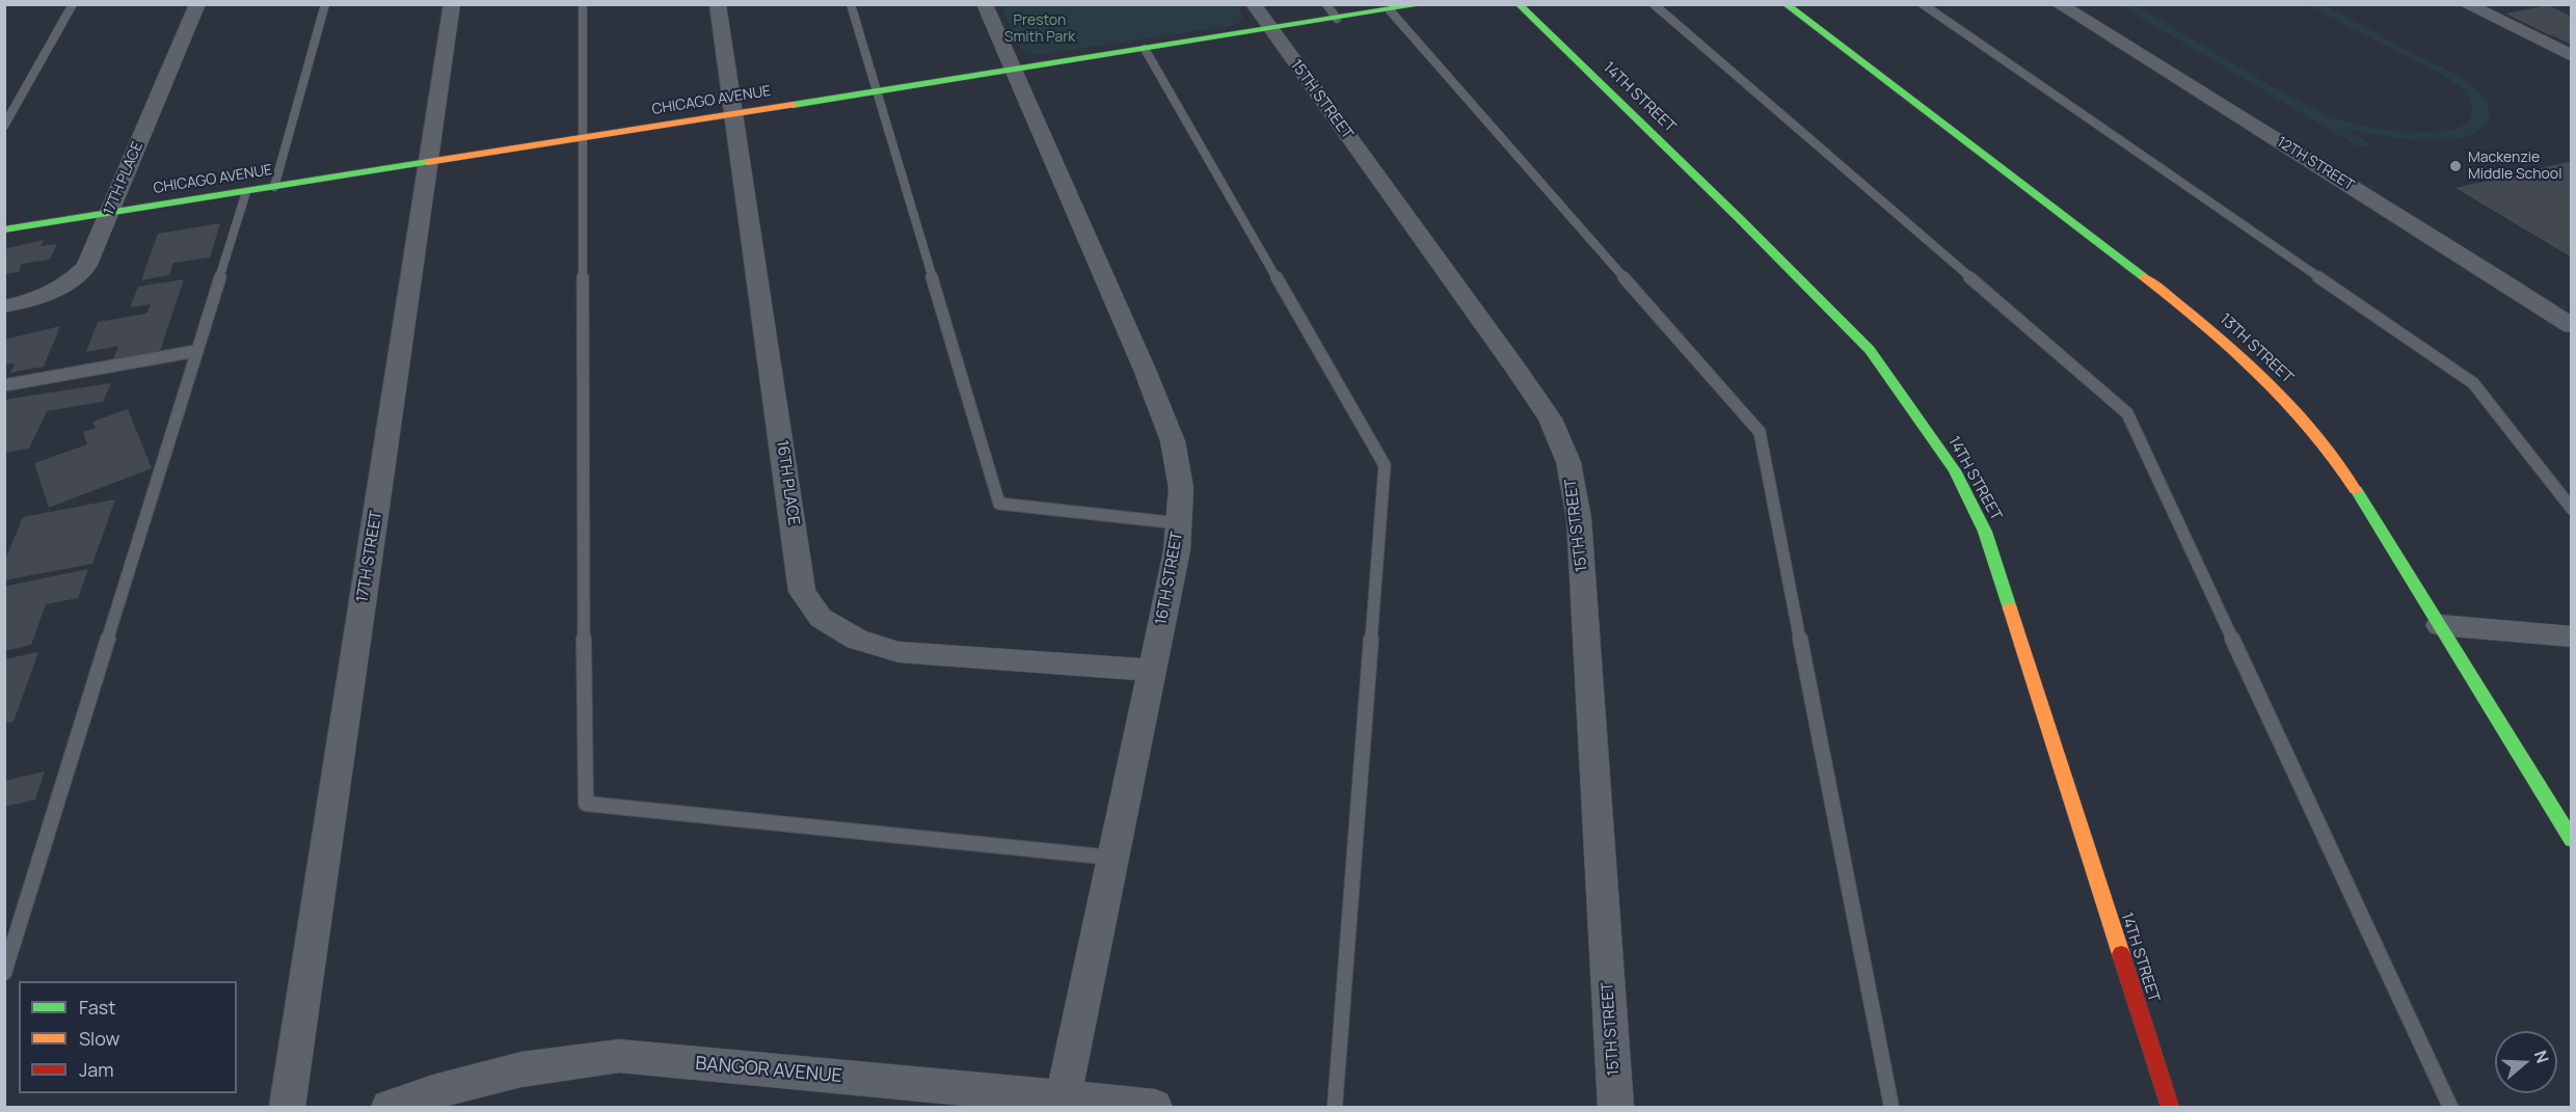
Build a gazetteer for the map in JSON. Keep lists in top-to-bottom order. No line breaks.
{"streets":{"street":["14TH STREET","15TH STREET","CHICAGO AVENUE","12TH STREET","17TH PLACE","13TH STREET","16TH PLACE","17TH STREET","16TH STREET","BANGOR AVENUE"]},"crossings":[["15TH STREET","CHICAGO AVENUE"],["CHICAGO AVENUE","17TH PLACE"],["CHICAGO AVENUE","16TH PLACE"],["CHICAGO AVENUE","17TH STREET"],["CHICAGO AVENUE","16TH STREET"],["16TH PLACE","16TH STREET"],["16TH STREET","BANGOR AVENUE"]],"parks":["Preston Smith Park"],"places":["Mackenzie Middle School"],"legend":["Fast","Slow","Jam"],"north":"right"}
